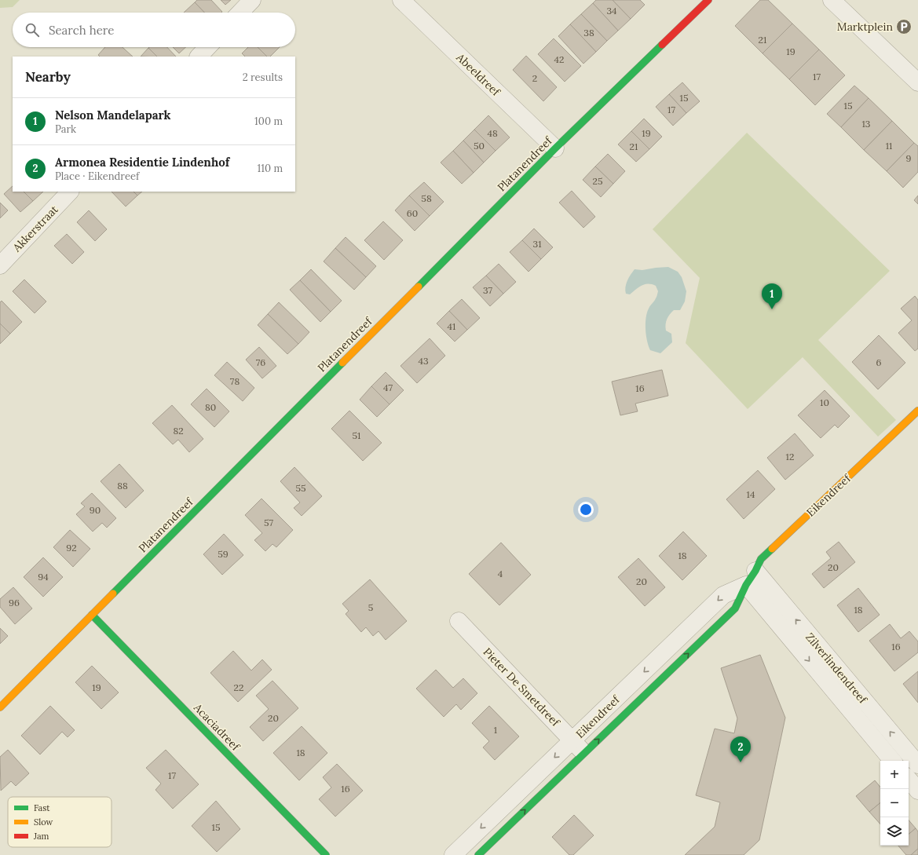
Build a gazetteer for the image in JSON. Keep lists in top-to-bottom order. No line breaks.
{"streets":{"street":["Abeeldreef","Platanendreef","Akkerstraat","Eikendreef","Zilverlindendreef","Pieter De Smetdreef","Acaciadreef"]},"crossings":[["Abeeldreef","Platanendreef"],["Platanendreef","Acaciadreef"],["Eikendreef","Zilverlindendreef"],["Eikendreef","Pieter De Smetdreef"]],"places":{"parking":["Marktplein"]},"house_numbers":["34","38","21","19","42","17","2","15","15","17","13","48","19","50","11","21","9","25","58","60","31","37","41","43","76","6","78","47","16","10","80","82","51","12","88","55","14","90","57","92","59","18","20","4","94","20","96","5","18","16","19","22","20","1","18","17","16","15"],"legend":["Fast","Slow","Jam"],"page":{"search":"Search here","heading":["Nearby","2 results"],"list":[{"mark":"1","name":"Nelson Mandelapark","note":"Park","value":"100 m"},{"mark":"2","name":"Armonea Residentie Lindenhof","note":"Place · Eikendreef","value":"110 m"}],"pins":["1","2"],"map_buttons":["+","−"]}}
